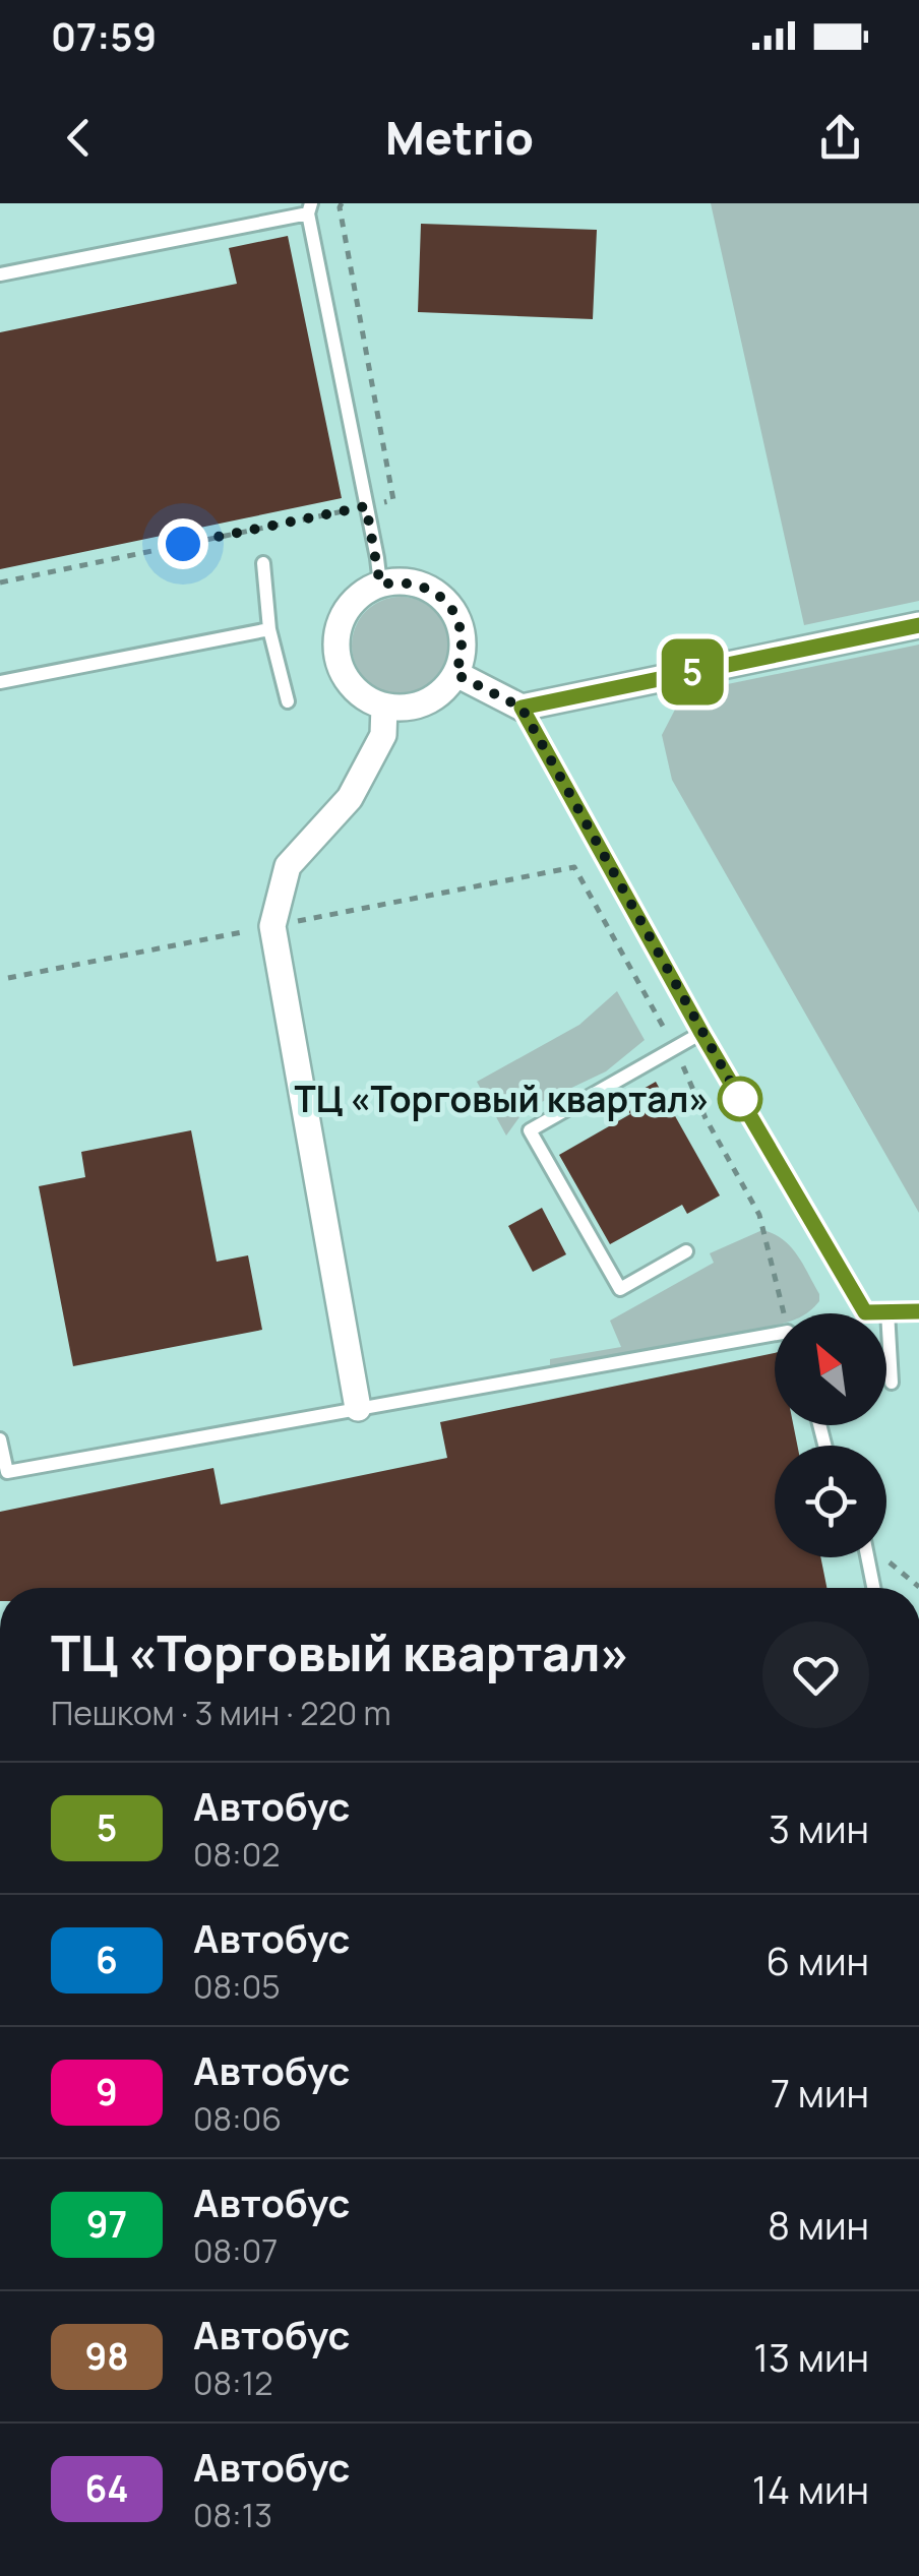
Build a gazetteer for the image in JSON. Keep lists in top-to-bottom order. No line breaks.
{"places":["ТЦ «Торговый квартал»"],"lines":["bus line 5"],"north":"top left","page":{"status":"07:59","header":"Metrio","on_map":"5","heading":["ТЦ «Торговый квартал»","Пешком · 3 мин · 220 m"],"list":[{"mark":"5","name":"Автобус","note":"08:02","value":"3 мин"},{"mark":"6","name":"Автобус","note":"08:05","value":"6 мин"},{"mark":"9","name":"Автобус","note":"08:06","value":"7 мин"},{"mark":"97","name":"Автобус","note":"08:07","value":"8 мин"},{"mark":"98","name":"Автобус","note":"08:12","value":"13 мин"},{"mark":"64","name":"Автобус","note":"08:13","value":"14 мин"}]}}
